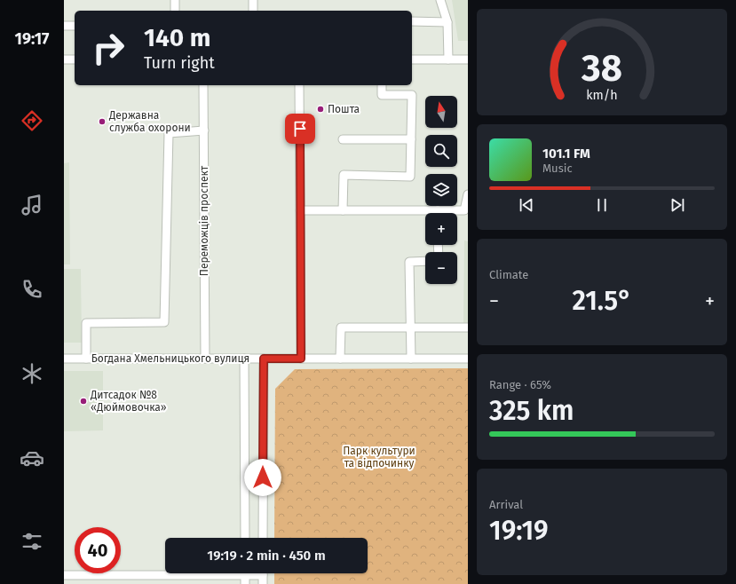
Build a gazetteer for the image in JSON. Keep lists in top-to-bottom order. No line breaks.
{"streets":{"street":["Переможців проспект","Богдана Хмельницького вулиця"]},"crossings":[["Переможців проспект","Богдана Хмельницького вулиця"]],"parks":["Парк культури та відпочинку"],"places":["Пошта","Державна служба охорони","Дитсадок №8 «Дюймовочка»"],"north":"top","page":{"tabs":"19:17","turn":["140 m","Turn right"],"map_buttons":["+","−"],"song":["101.1 FM","Music"],"tile":["Climate",["Range · 65%","325 km"],["Arrival","19:19"]],"heat":["−","21.5°","+"],"limit":"40","trip":"19:19 · 2 min · 450 m","gauge":["38","km/h"]}}
